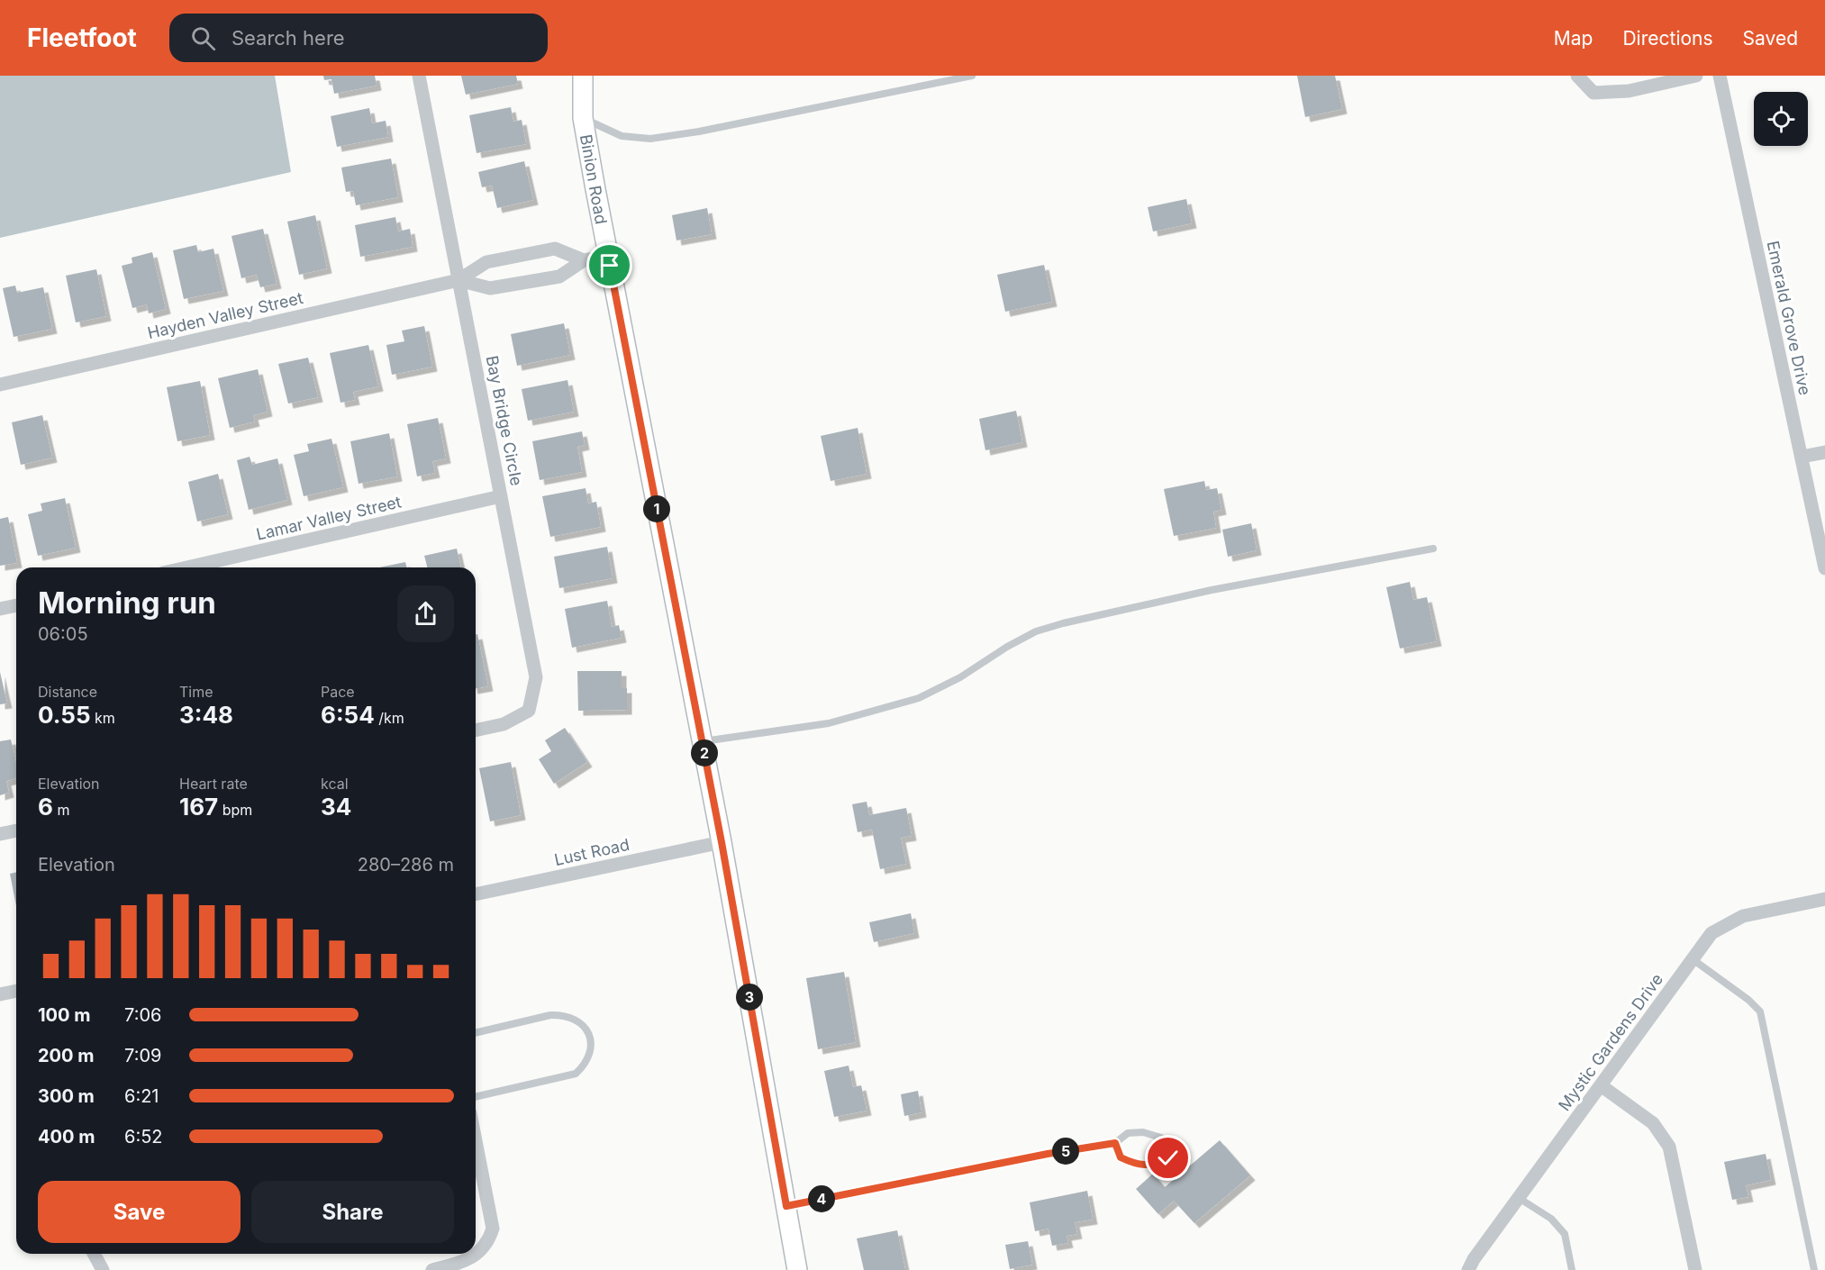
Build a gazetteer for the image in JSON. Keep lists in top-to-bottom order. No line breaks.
{"streets":{"main road":["Binion Road"],"street":["Hayden Valley Street","Emerald Grove Drive","Bay Bridge Circle","Lamar Valley Street","Lust Road","Mystic Gardens Drive"]},"crossings":[["Binion Road","Hayden Valley Street"],["Binion Road","Lust Road"],["Hayden Valley Street","Bay Bridge Circle"],["Bay Bridge Circle","Lamar Valley Street"]],"page":{"header":"Fleetfoot","search":"Search here","nav":["Map","Directions","Saved"],"pins":["1","2","3","5","4"],"heading":["Morning run","06:05"],"stats":[["Distance","0.55 km"],["Time","3:48"],["Pace","6:54 /km"],["Elevation","6 m"],["Heart rate","167 bpm"],["kcal","34"]],"chart":["Elevation","280–286 m"],"list":[{"name":"100 m","note":"7:06"},{"name":"200 m","note":"7:09"},{"name":"300 m","note":"6:21"},{"name":"400 m","note":"6:52"}],"buttons":["Save","Share"]}}
